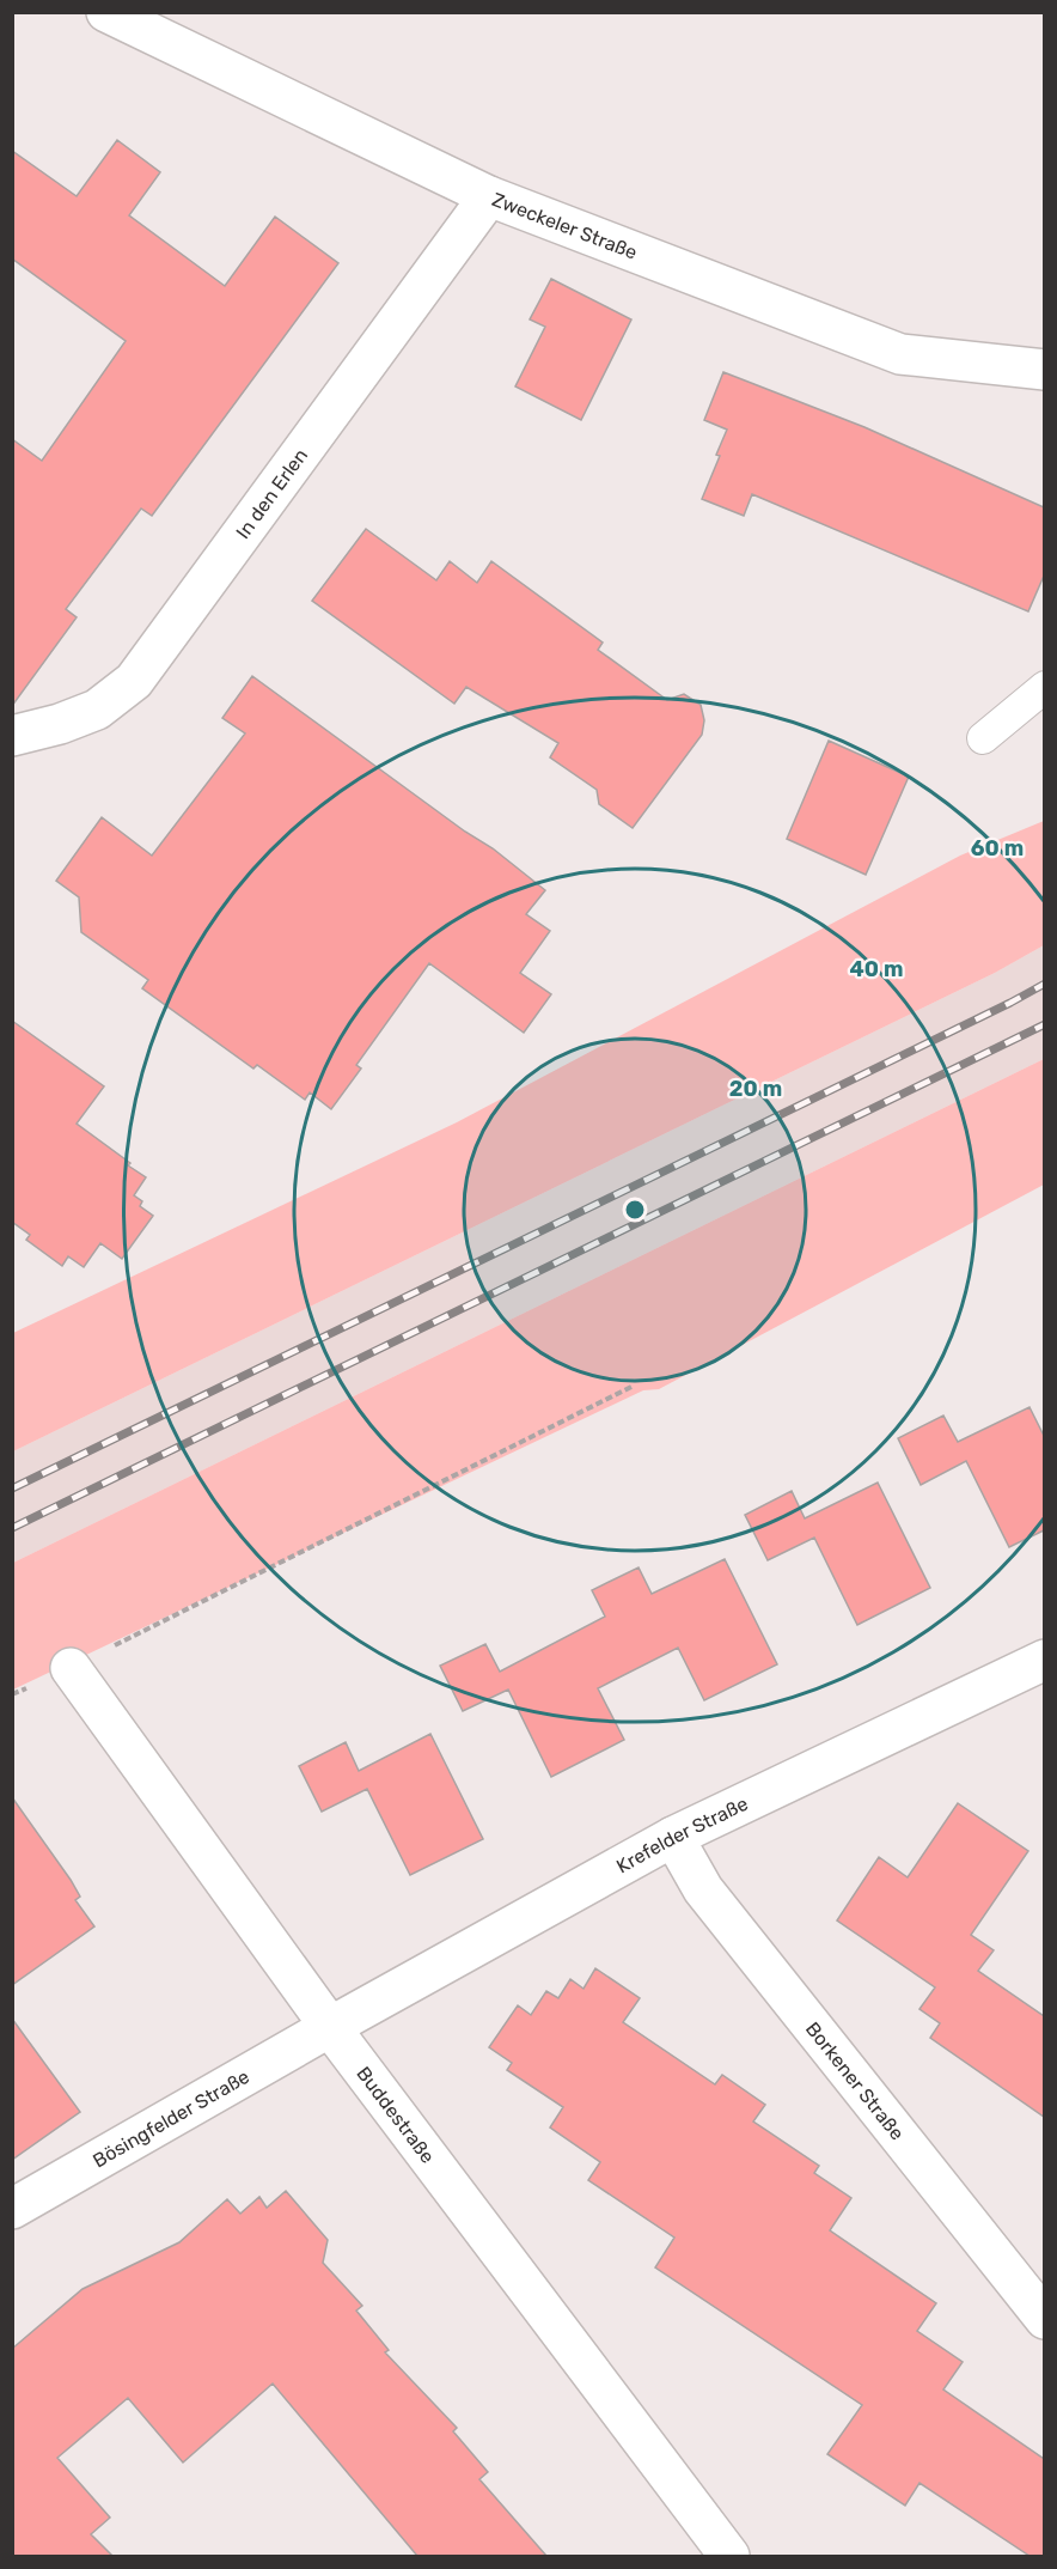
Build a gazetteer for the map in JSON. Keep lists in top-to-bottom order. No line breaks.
{"streets":{"street":["Zweckeler Straße","In den Erlen","Krefelder Straße","Borkener Straße","Buddestraße","Bösingfelder Straße"]},"crossings":[["Zweckeler Straße","In den Erlen"],["Krefelder Straße","Borkener Straße"],["Krefelder Straße","Buddestraße"],["Krefelder Straße","Bösingfelder Straße"],["Buddestraße","Bösingfelder Straße"]],"rings":["60 m","40 m","20 m"]}
